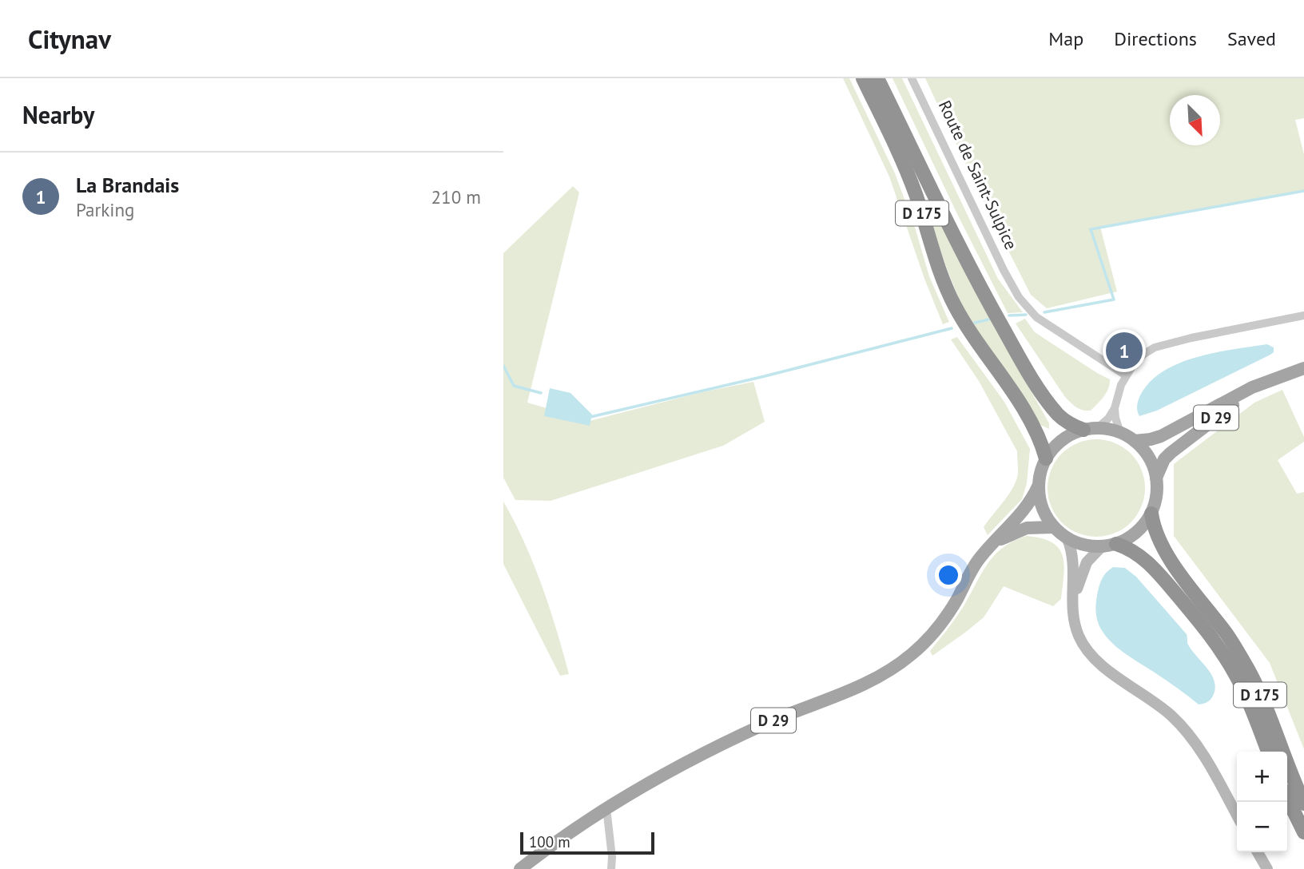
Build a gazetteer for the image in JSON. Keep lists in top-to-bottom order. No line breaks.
{"streets":{"highway":["D 175"],"main road":["D 29"],"street":["Route de Saint-Sulpice"]},"crossings":[["D 175","D 29"]],"scale_bar":"100 m","north":"bottom right","page":{"header":"Citynav","nav":["Map","Directions","Saved"],"heading":"Nearby","list":[{"mark":"1","name":"La Brandais","note":"Parking","value":"210 m"}],"pins":"1","map_buttons":["+","−"],"scale":"100 m"}}
